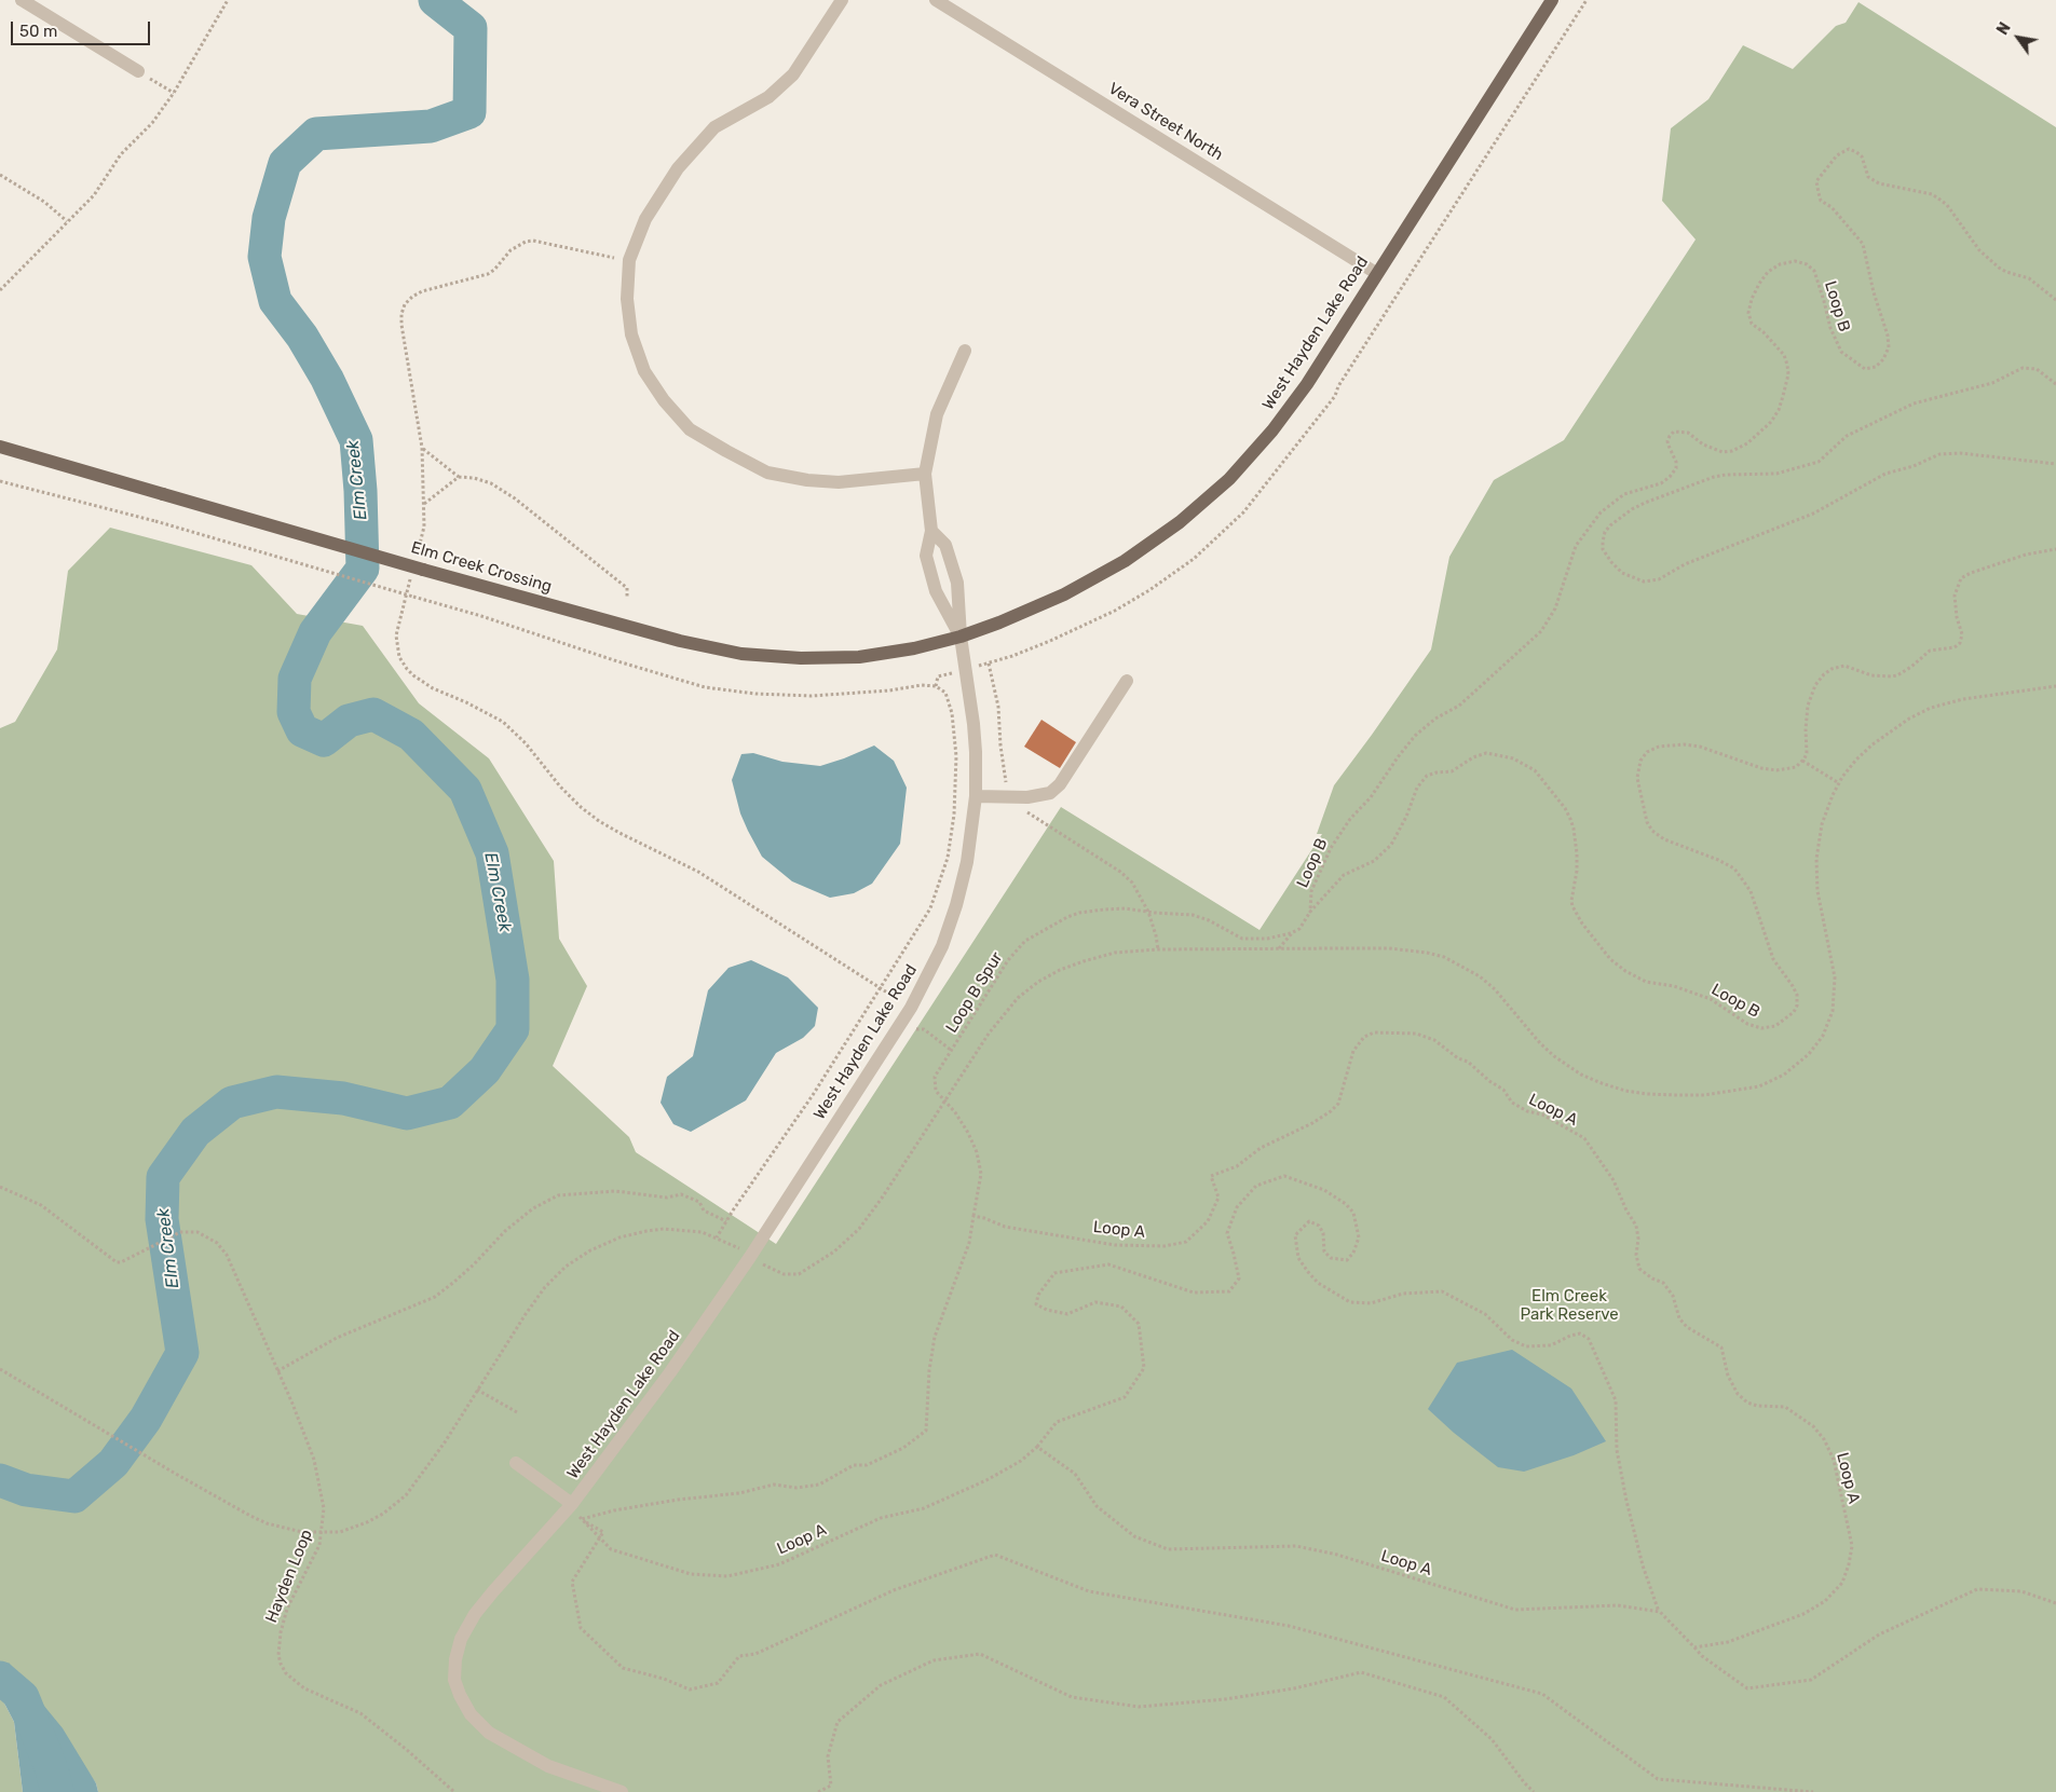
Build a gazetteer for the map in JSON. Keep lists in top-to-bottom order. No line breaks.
{"streets":{"main road":["West Hayden Lake Road","Elm Creek Crossing"],"street":["Vera Street North"],"path":["Loop B","Loop B Spur","Loop A","Hayden Loop"]},"crossings":[["Vera Street North","West Hayden Lake Road"],["West Hayden Lake Road","Elm Creek Crossing"]],"water":["Elm Creek"],"parks":["Elm Creek Park Reserve"],"scale_bar":"50 m","north":"top left"}
